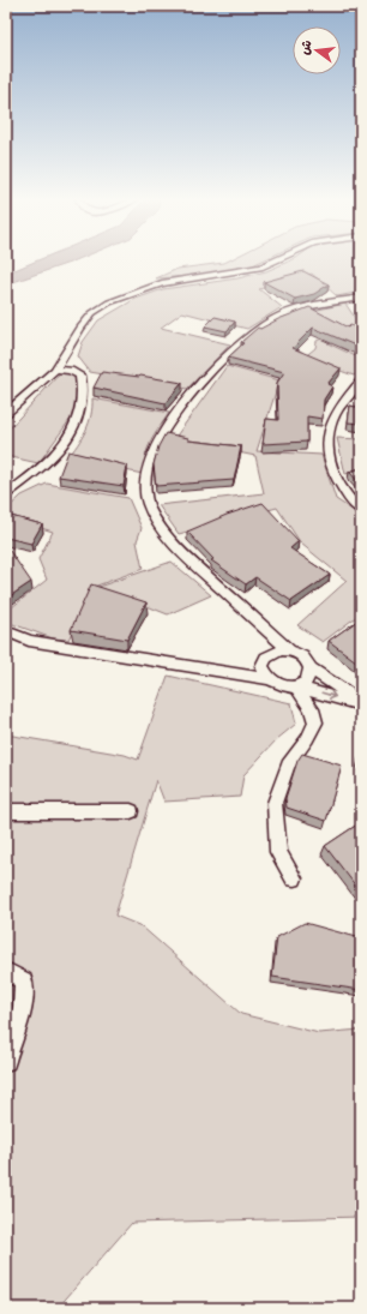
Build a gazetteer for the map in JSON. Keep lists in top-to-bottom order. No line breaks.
{"north":"left"}
